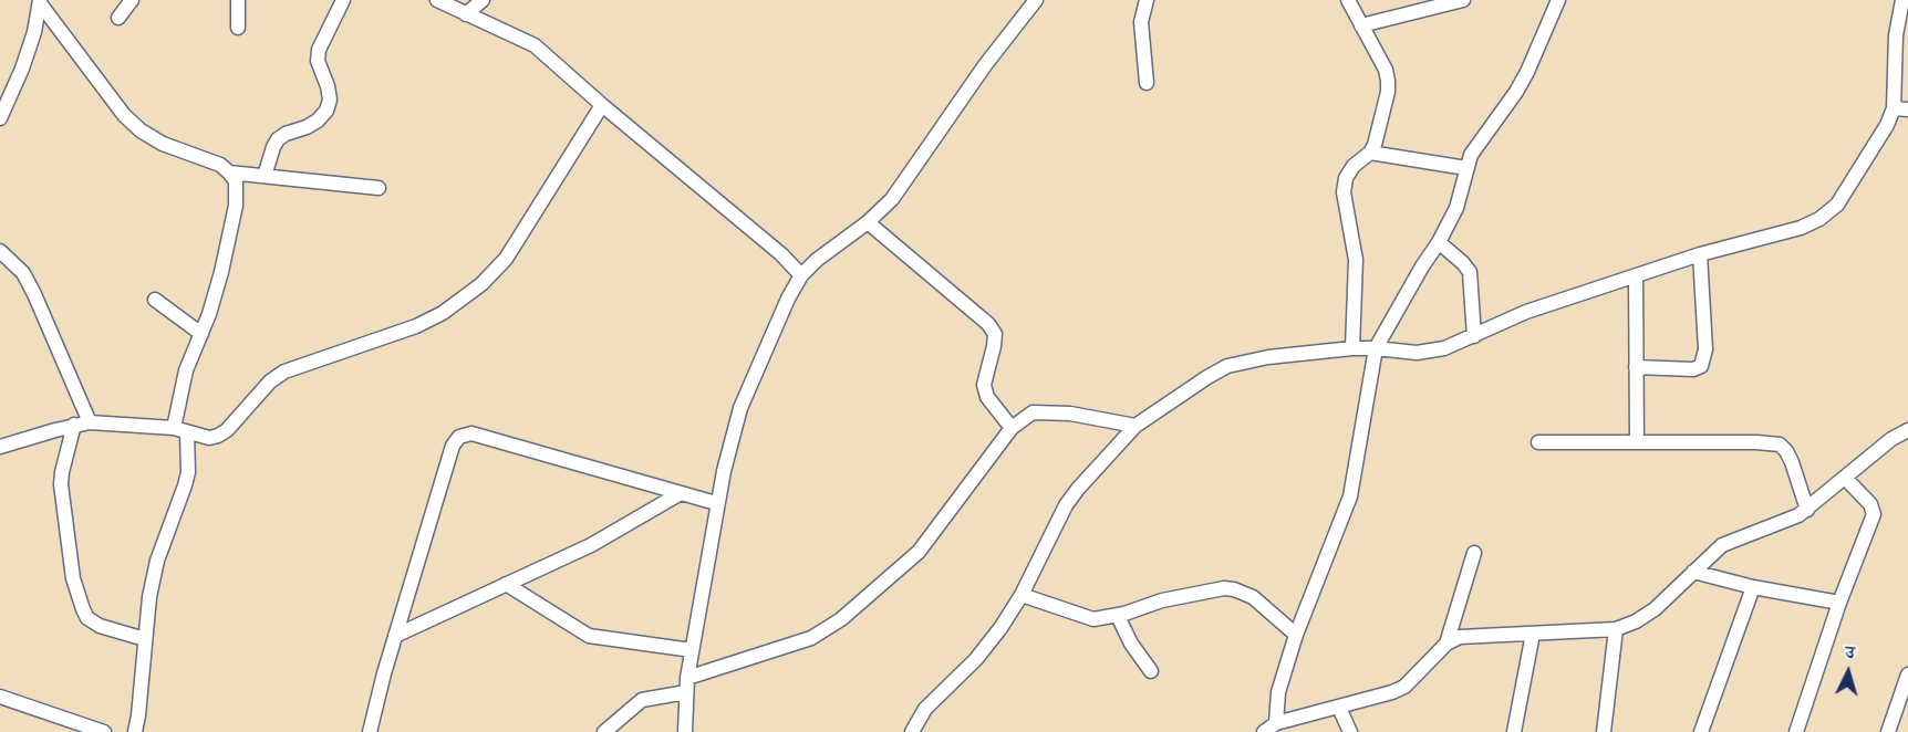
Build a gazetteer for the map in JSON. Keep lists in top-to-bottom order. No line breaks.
{"north":"top"}
